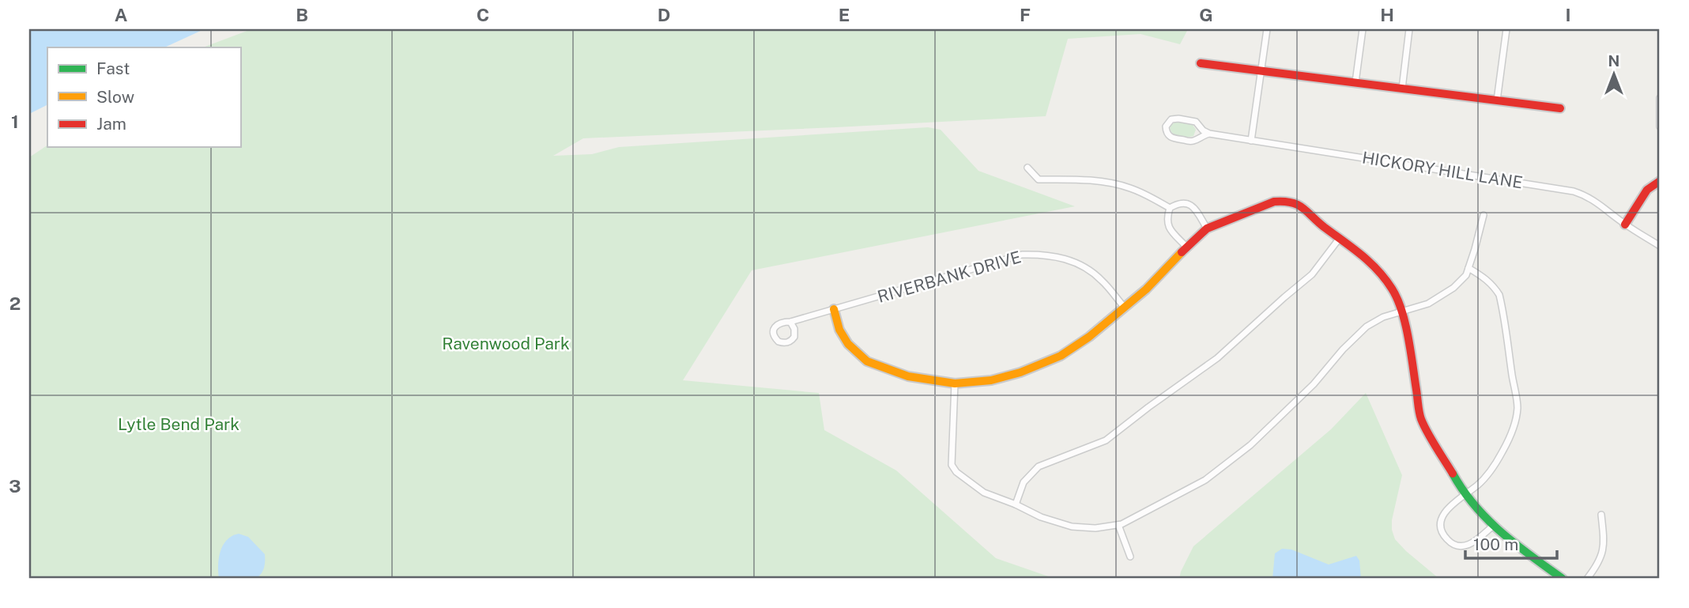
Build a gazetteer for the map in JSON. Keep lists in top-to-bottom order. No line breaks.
{"streets":{"street":["HICKORY HILL LANE","RIVERBANK DRIVE"]},"parks":["Ravenwood Park","Lytle Bend Park"],"legend":["Fast","Slow","Jam"],"scale_bar":"100 m","north":"top","grid":{"columns":["A","B","C","D","E","F","G","H","I"],"rows":["1","2","3"]}}
